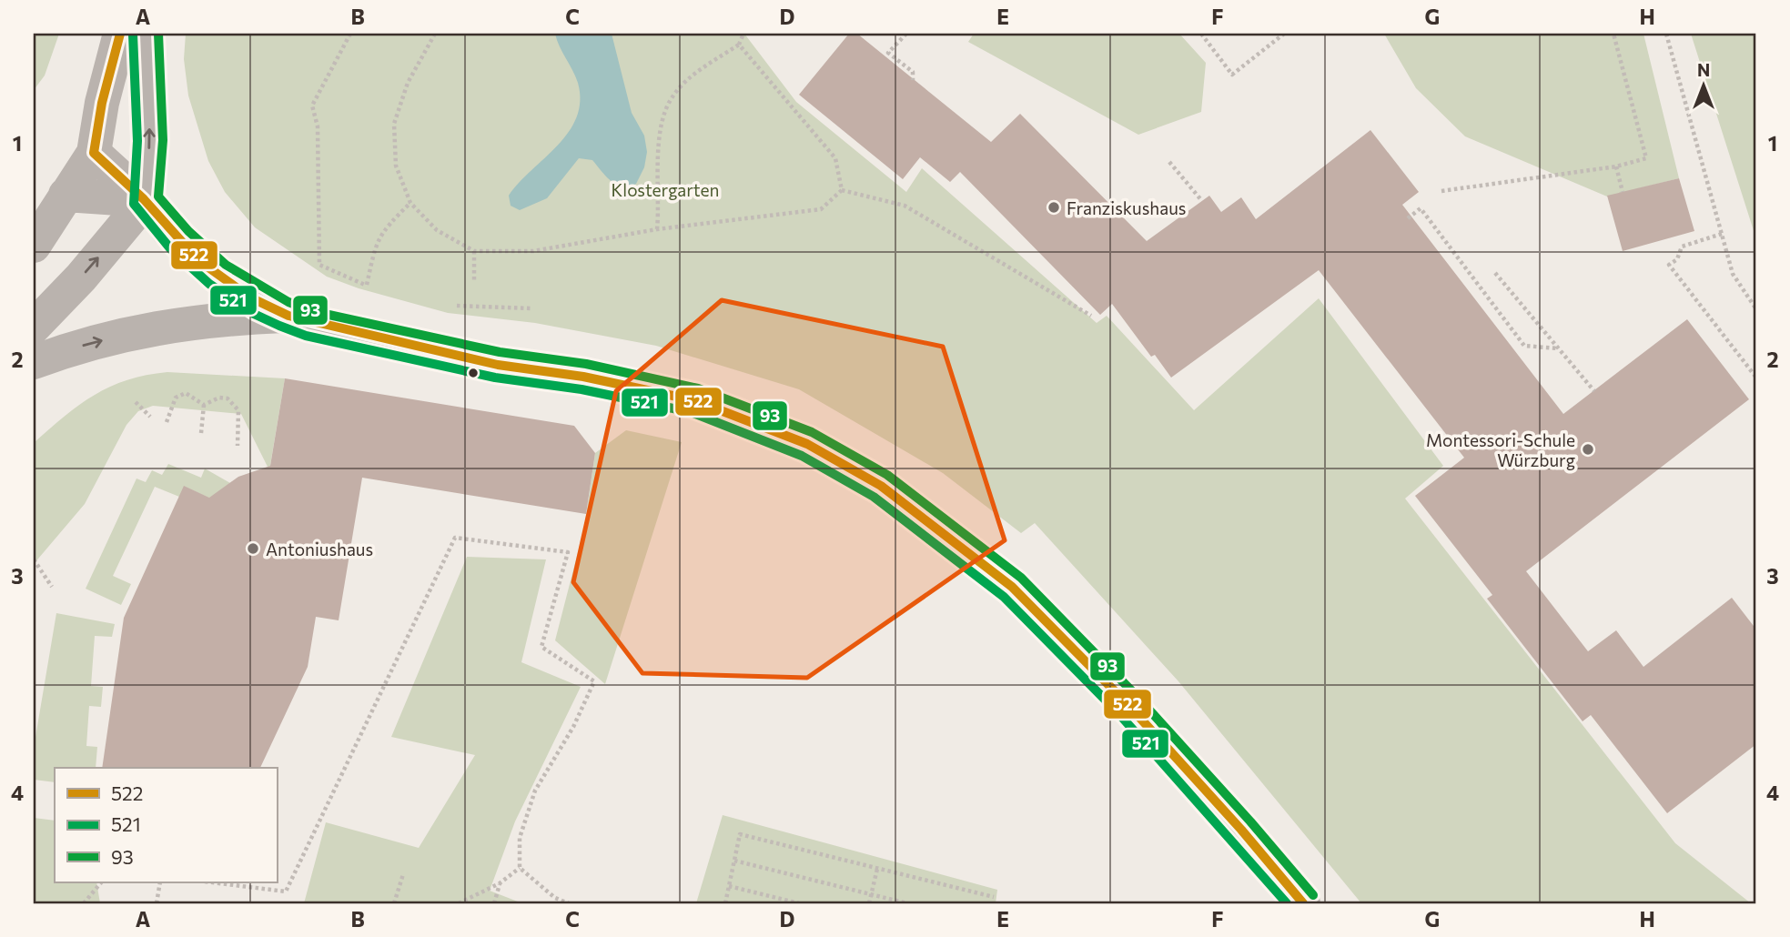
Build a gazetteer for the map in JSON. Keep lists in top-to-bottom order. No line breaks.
{"parks":["Klostergarten"],"places":["Franziskushaus","Montessori-Schule Würzburg","Antoniushaus"],"lines":["transit line 522","transit line 93","transit line 521"],"legend":["522","521","93"],"north":"top","grid":{"columns":["A","B","C","D","E","F","G","H"],"rows":["1","2","3","4"]}}
